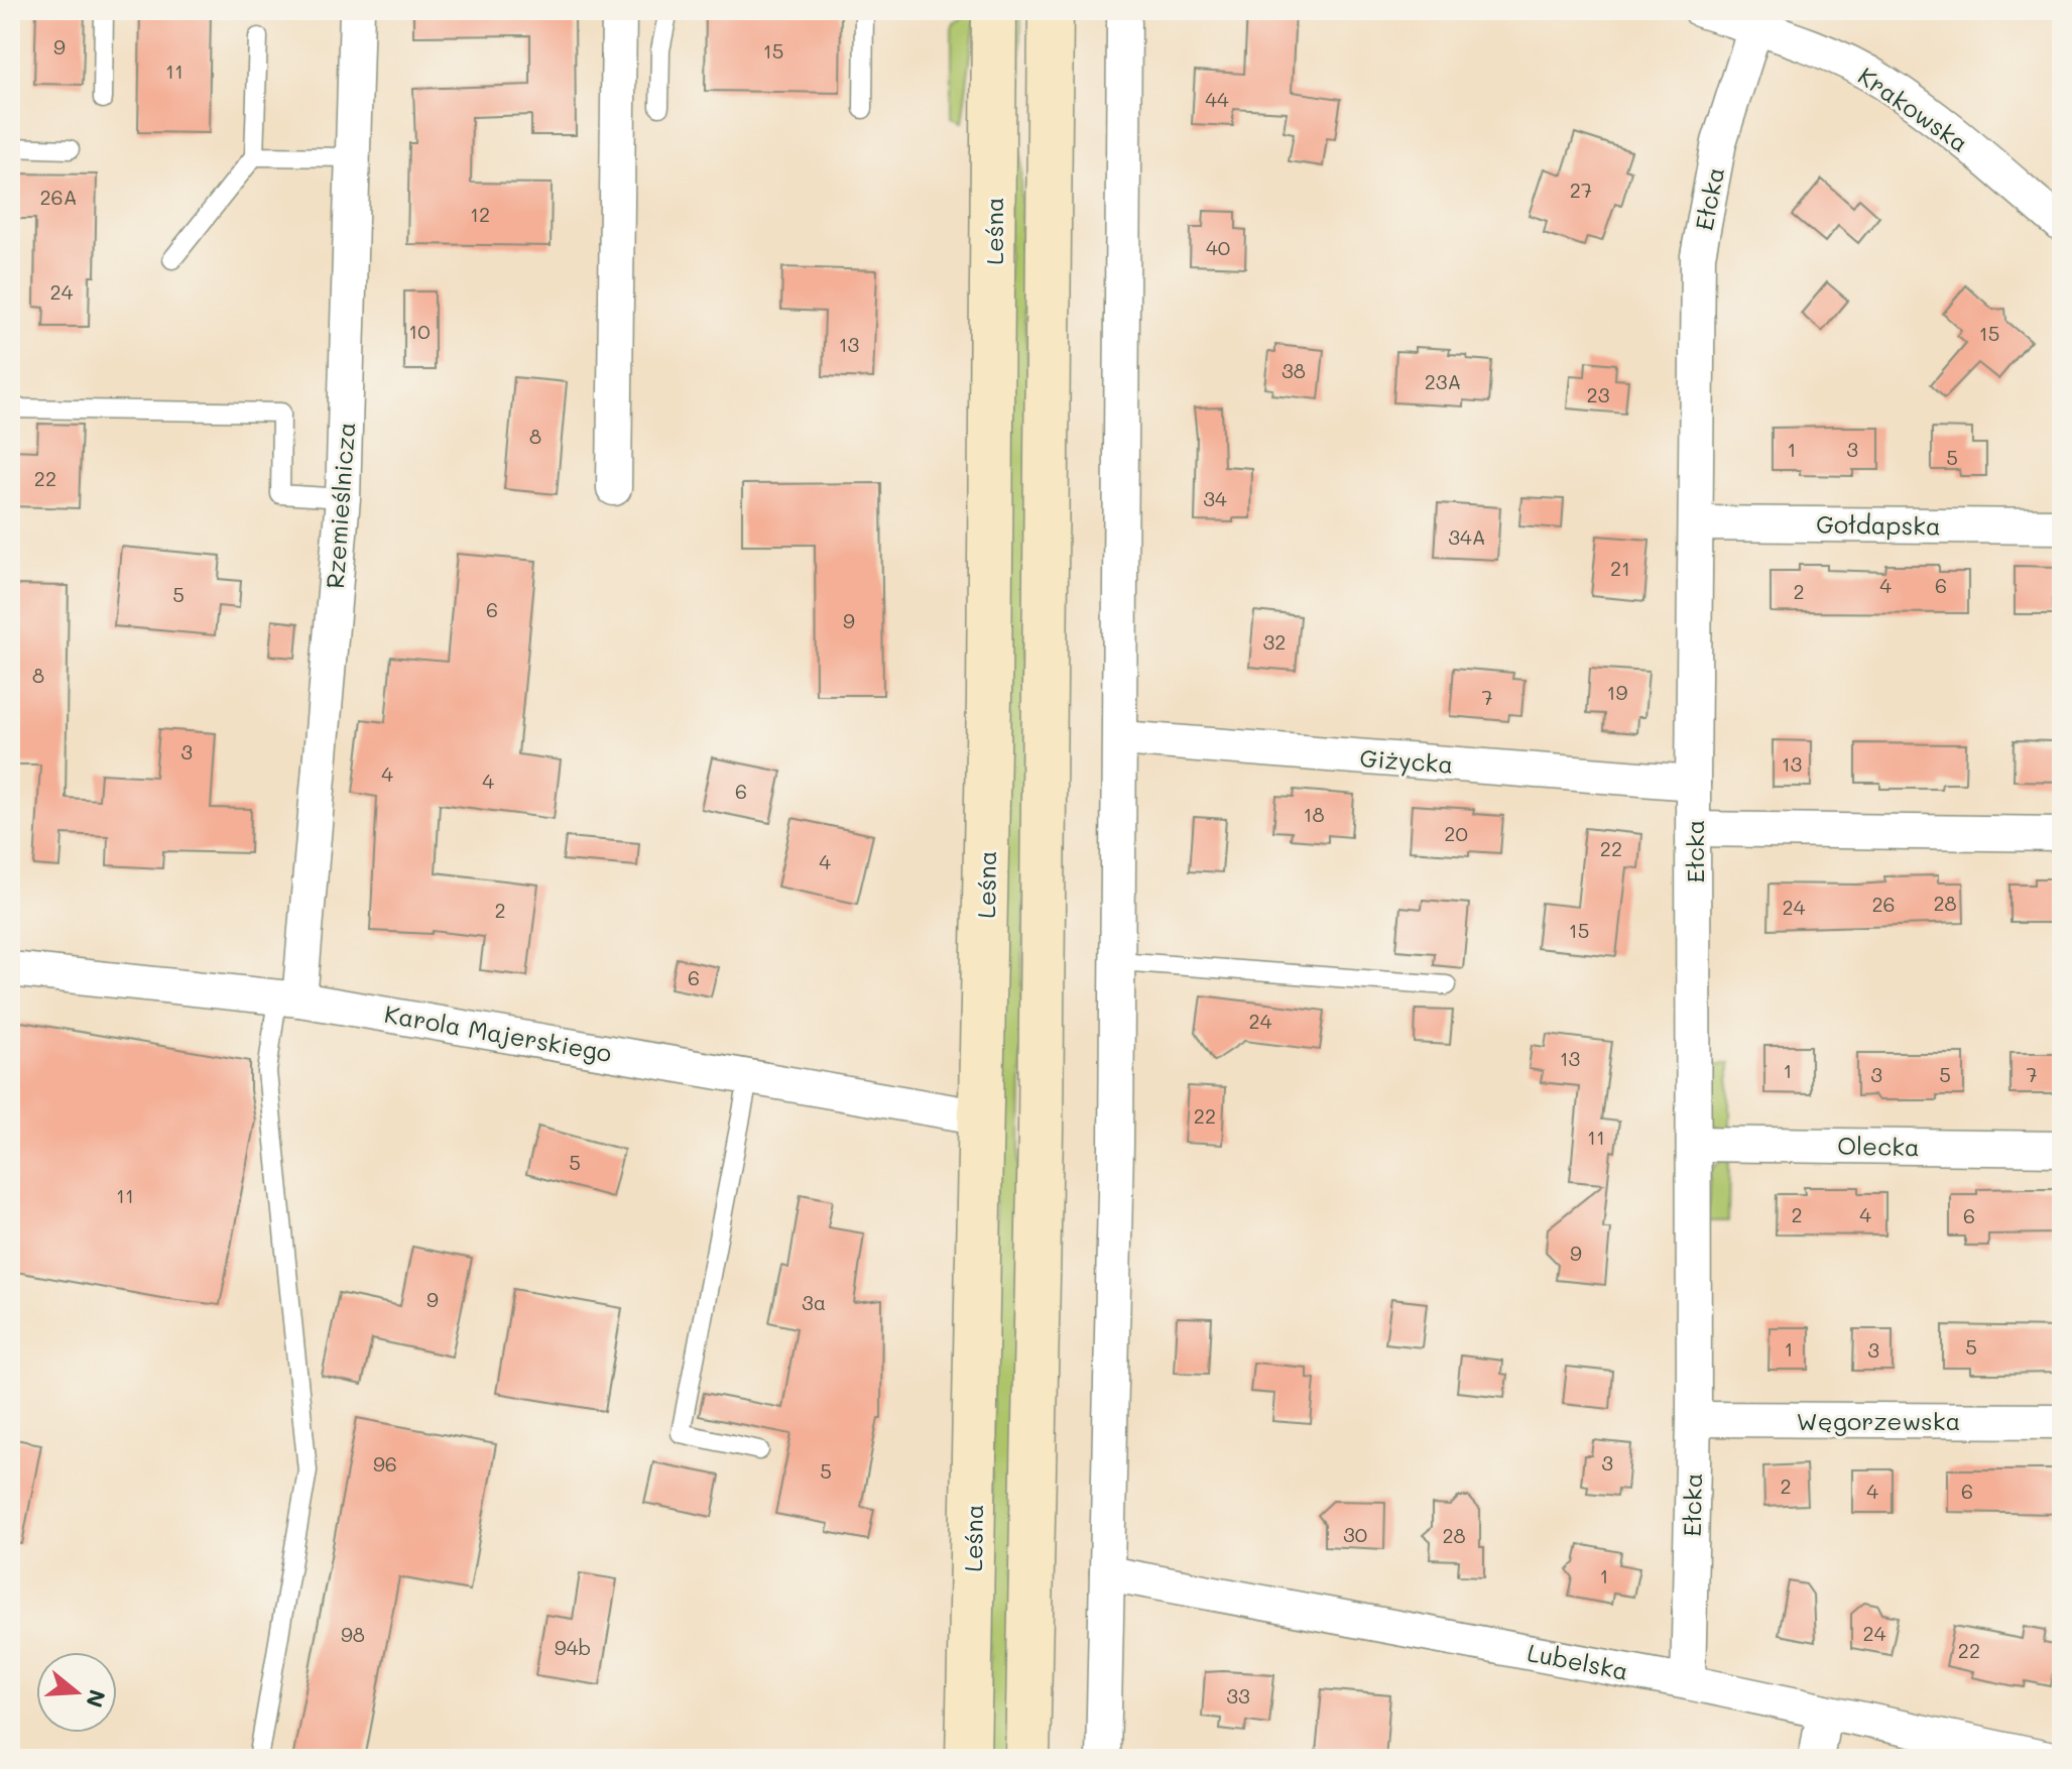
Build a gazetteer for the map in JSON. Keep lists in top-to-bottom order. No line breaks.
{"streets":{"main road":["Leśna"],"street":["Krakowska","Ełcka","Rzemieślnicza","Gołdapska","Giżycka","Karola Majerskiego","Olecka","Węgorzewska","Lubelska"]},"crossings":[["Krakowska","Ełcka"],["Ełcka","Gołdapska"],["Ełcka","Giżycka"],["Ełcka","Olecka"],["Ełcka","Węgorzewska"],["Ełcka","Lubelska"],["Leśna","Karola Majerskiego"],["Rzemieślnicza","Karola Majerskiego"]],"house_numbers":["9","15","11","44","27","26A","12","40","24","10","15","13","38","23A","23","8","1","3","5","22","34","34A","21","4","6","2","5","6","9","32","8","19","7","3","13","4","4","6","18","20","22","4","28","26","24","2","15","6","24","13","1","3","5","7","22","11","5","11","2","4","6","9","9","3a","5","1","3","3","96","5","2","4","6","30","28","1","24","98","94b","22","33"],"north":"right"}
